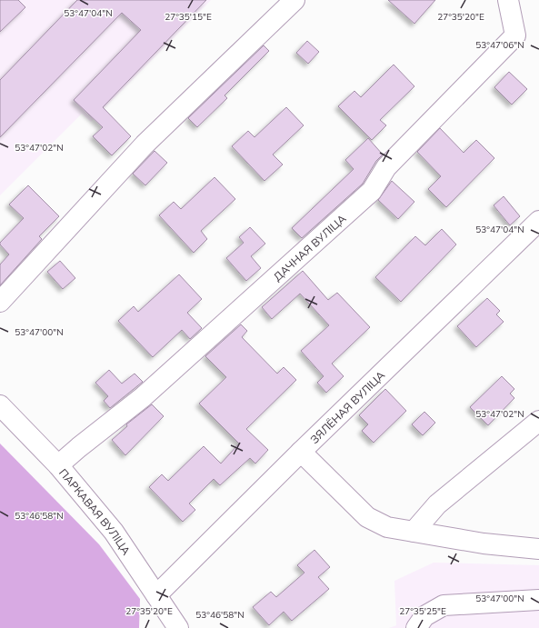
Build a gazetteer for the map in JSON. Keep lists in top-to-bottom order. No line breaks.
{"streets":{"street":["ДАЧНАЯ ВУЛІЦА","ЗЯЛЁНАЯ ВУЛІЦА","ПАРКАВАЯ ВУЛІЦА"]},"crossings":[["ДАЧНАЯ ВУЛІЦА","ПАРКАВАЯ ВУЛІЦА"],["ЗЯЛЁНАЯ ВУЛІЦА","ПАРКАВАЯ ВУЛІЦА"]],"coordinates":["53°47'04\"N","27°35'15\"E","27°35'20\"E","53°47'06\"N","53°47'02\"N","53°47'00\"N","53°46'58\"N","27°35'25\"E"]}
